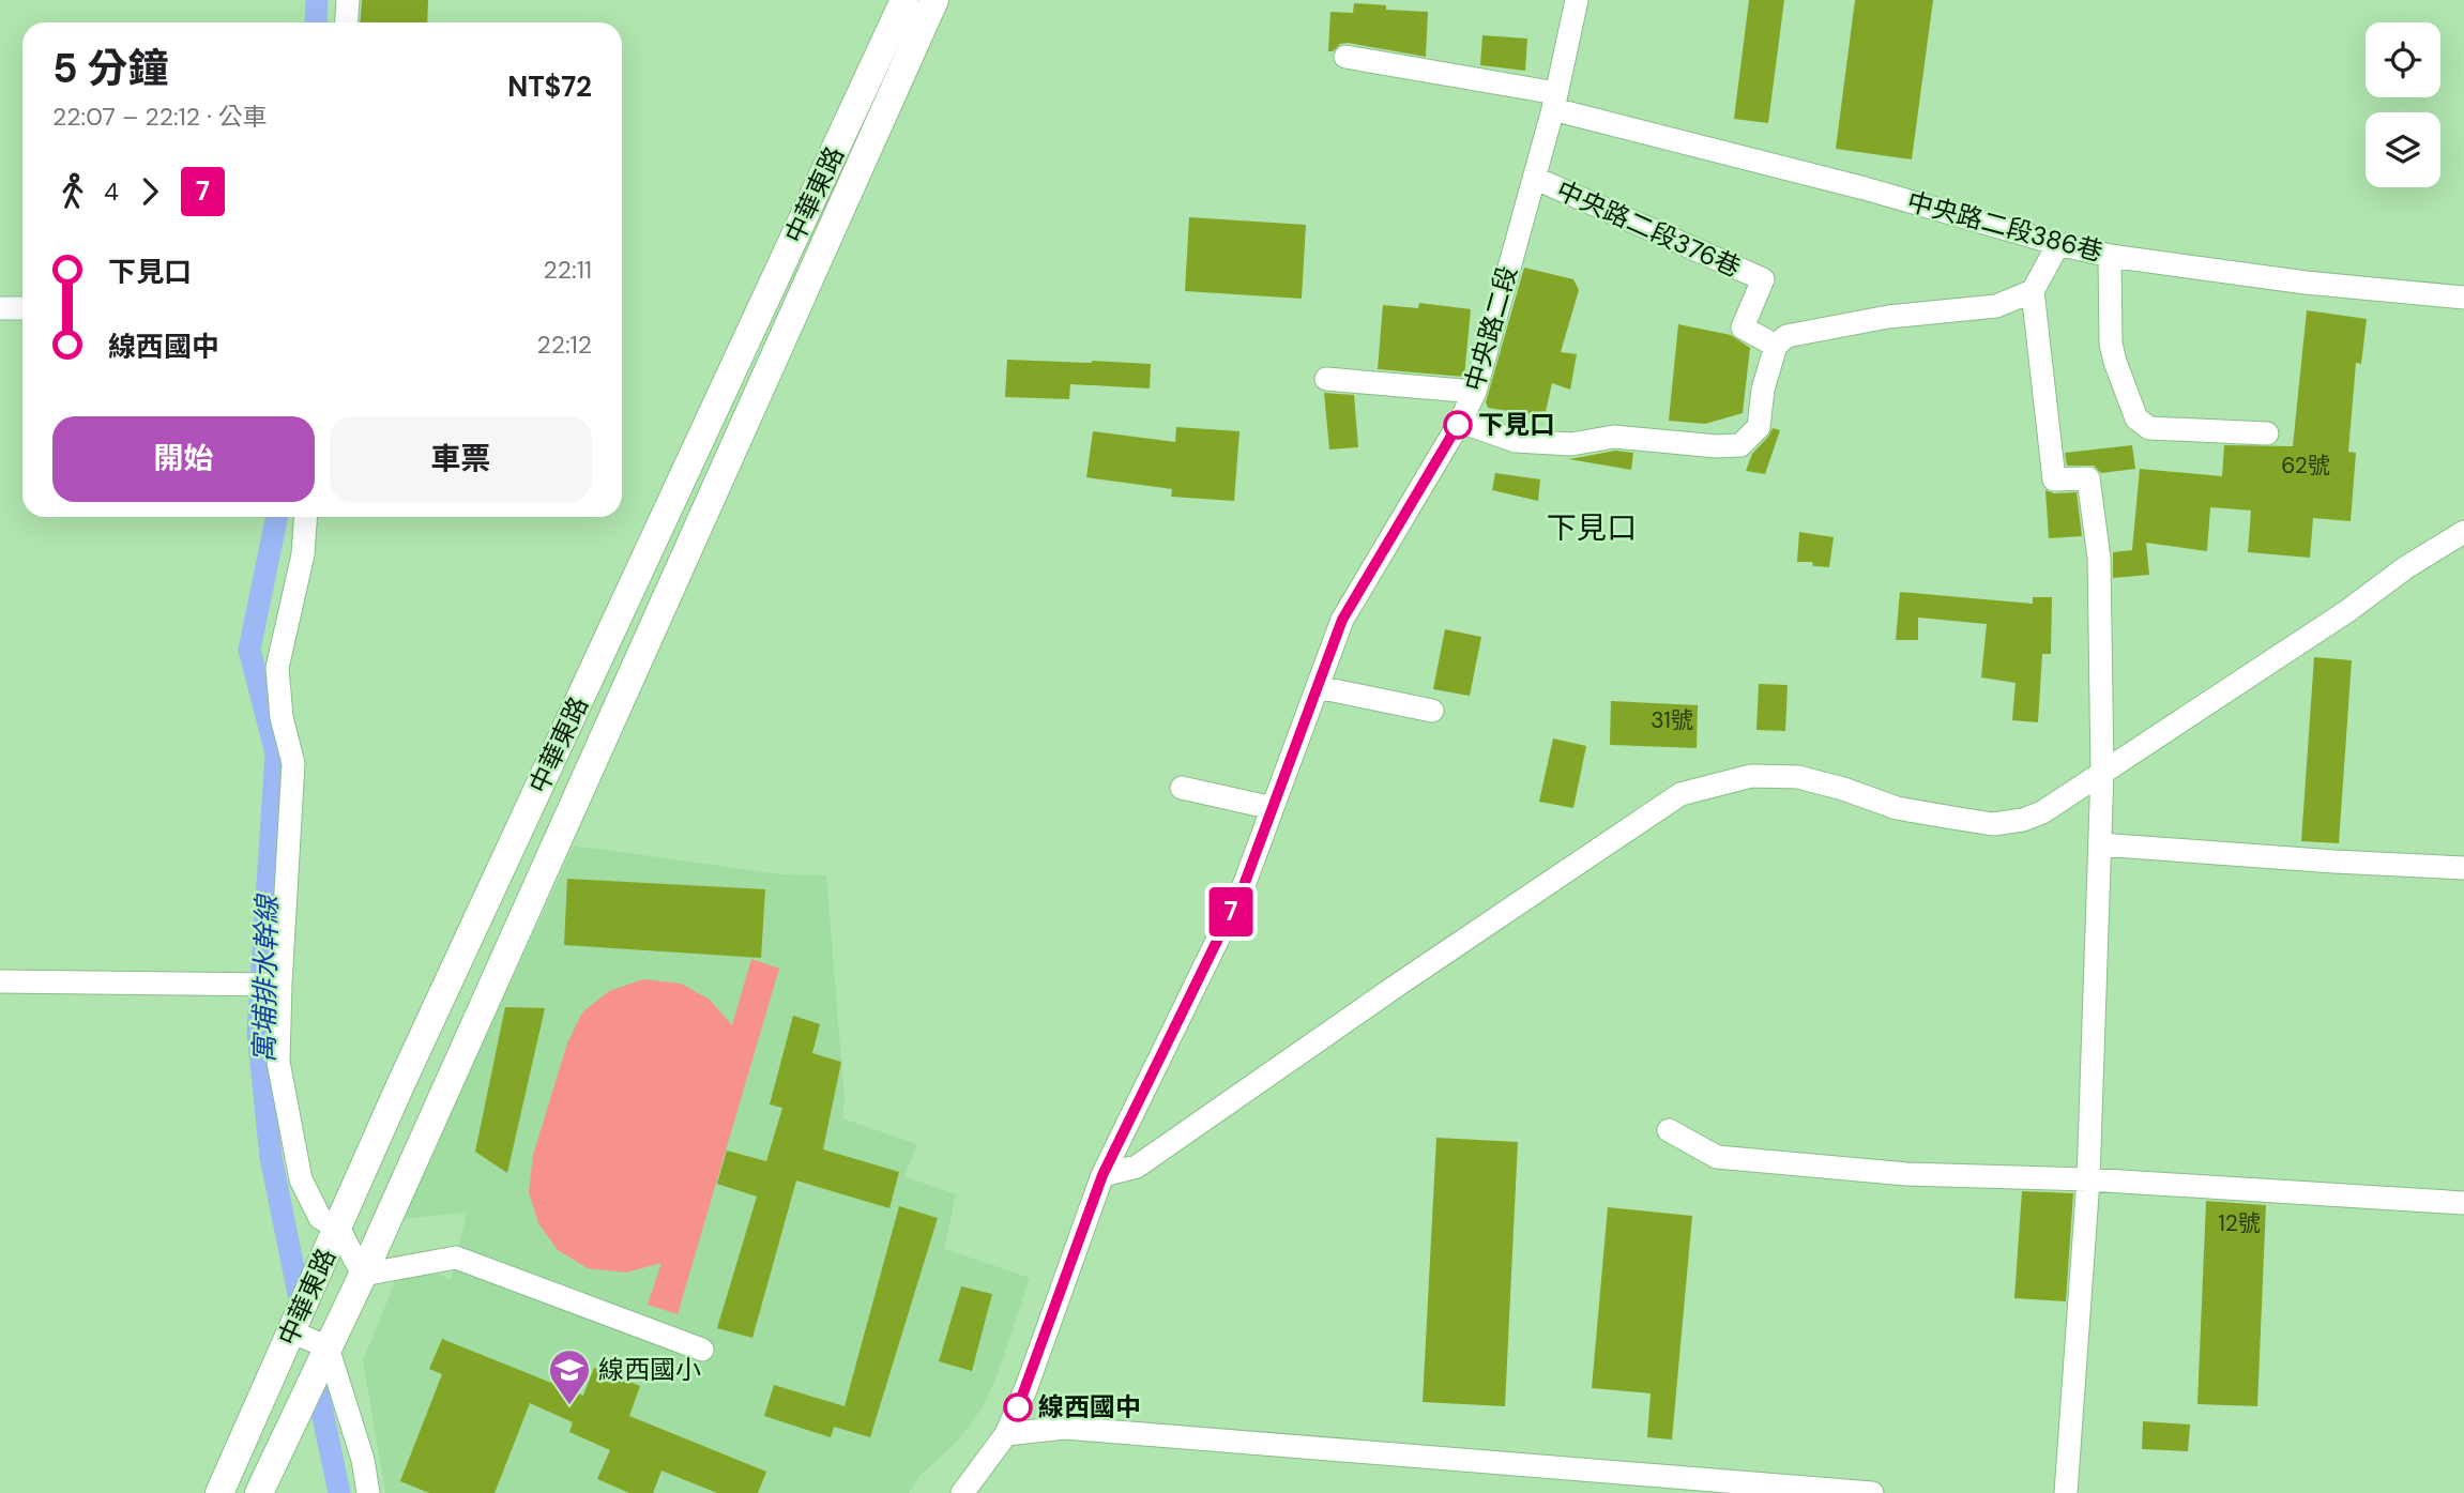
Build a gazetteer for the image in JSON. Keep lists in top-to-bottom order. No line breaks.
{"streets":{"main road":["中華東路"],"street":["中央路二段386巷","中央路二段376巷","中央路二段"]},"crossings":[["中央路二段386巷","中央路二段"],["中央路二段376巷","中央路二段"]],"districts":["下見口"],"water":["寓埔排水幹線"],"places":{"other":["下見口","線西國中"],"school or university":["線西國小"]},"lines":["bus line 7"],"house_numbers":["62號","31號","12號"],"page":{"on_map":"7","heading":["5 分鐘","22:07 – 22:12 · 公車","NT$72"],"legs":["4","7"],"list":[{"name":"下見口","value":"22:11"},{"name":"線西國中","value":"22:12"}],"buttons":["開始","車票"]}}
